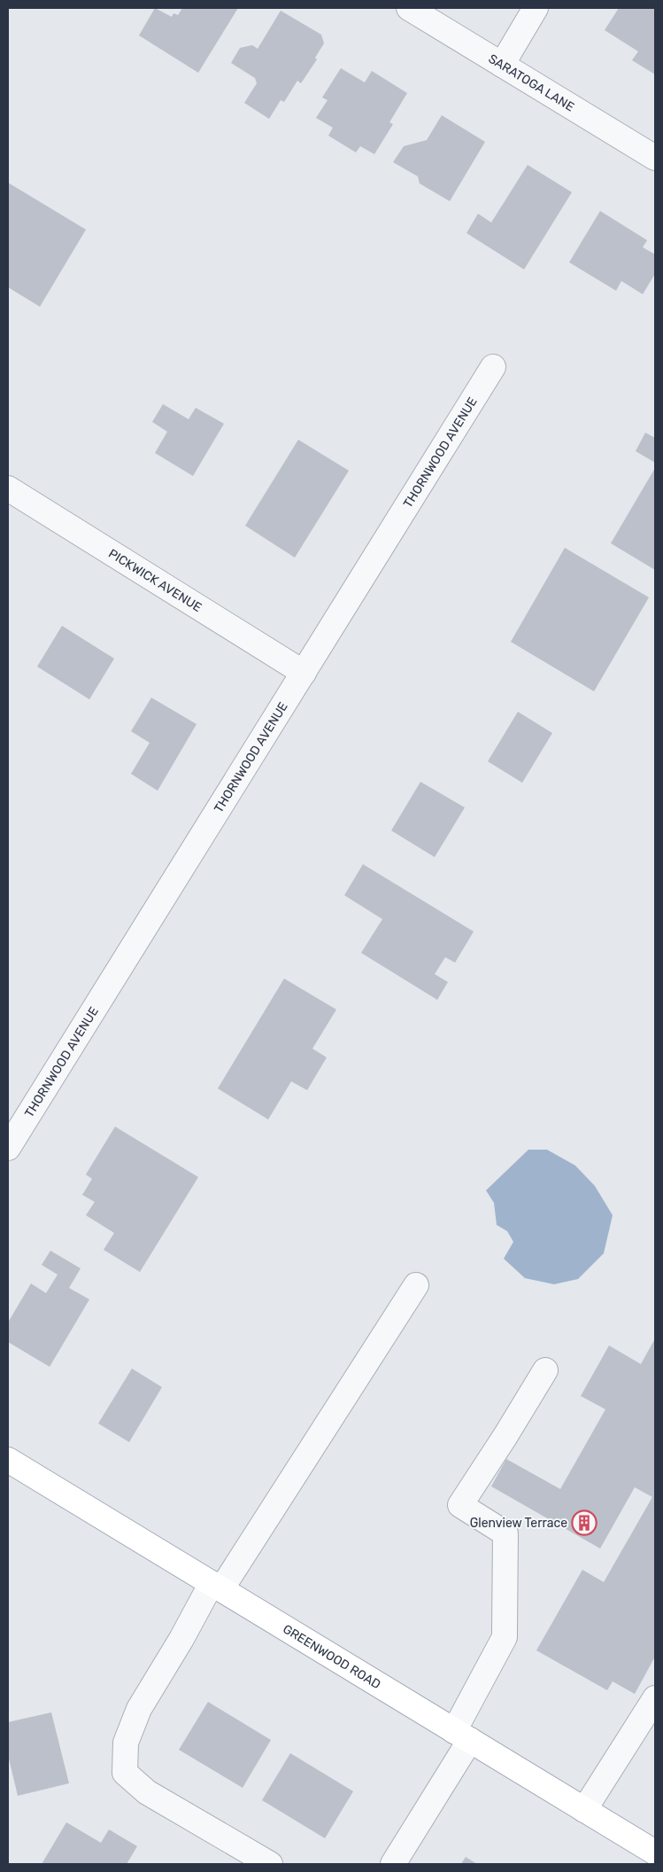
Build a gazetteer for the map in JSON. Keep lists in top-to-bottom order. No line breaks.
{"streets":{"main road":["GREENWOOD ROAD"],"street":["SARATOGA LANE","THORNWOOD AVENUE","PICKWICK AVENUE"]},"crossings":[["THORNWOOD AVENUE","PICKWICK AVENUE"]],"places":{"building":["Glenview Terrace"]}}
